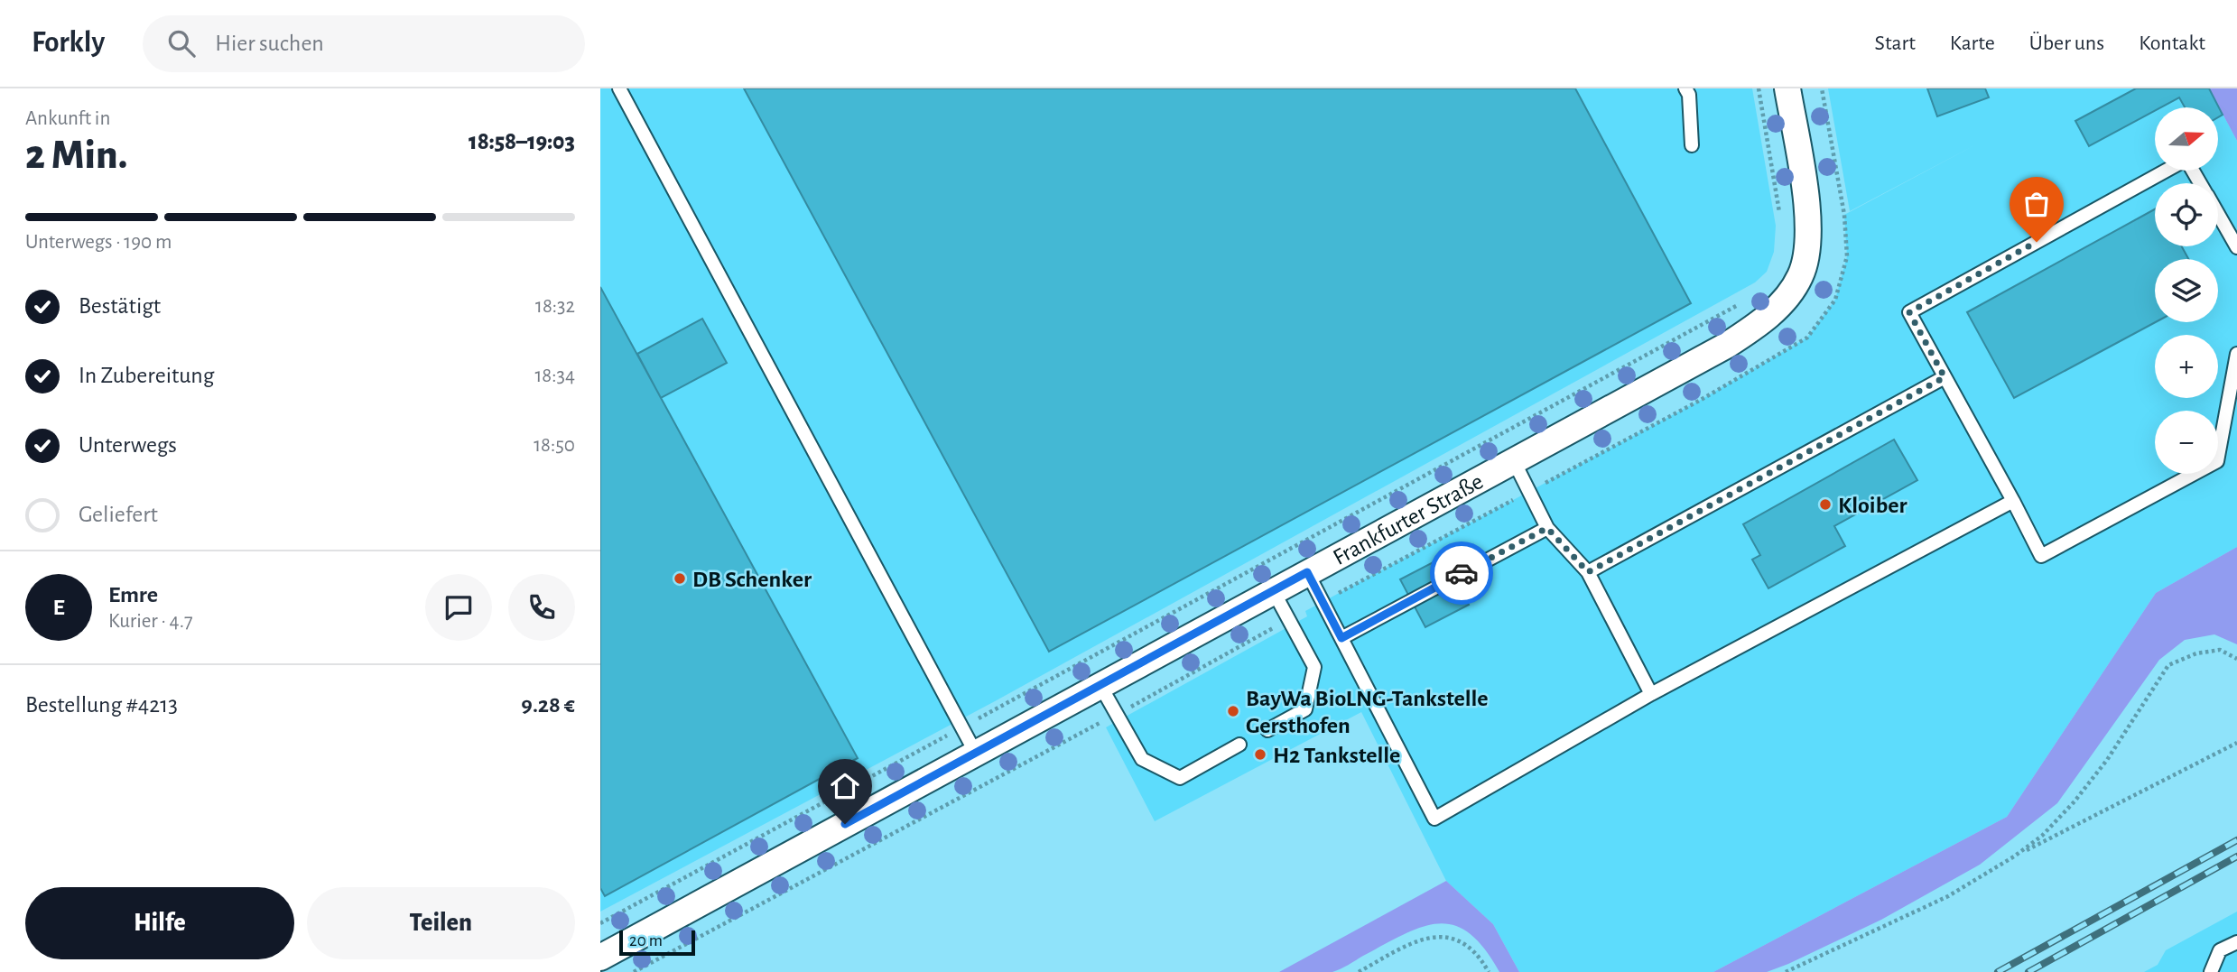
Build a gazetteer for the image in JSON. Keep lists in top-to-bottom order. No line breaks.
{"streets":{"street":["Frankfurter Straße"]},"places":["Kloiber","DB Schenker","BayWa BioLNG-Tankstelle Gersthofen","H2 Tankstelle"],"scale_bar":"20 m","north":"right","page":{"header":"Forkly","search":"Hier suchen","nav":["Start","Karte","Über uns","Kontakt"],"heading":["2 Min.","Ankunft in","18:58–19:03"],"panel":["Emre","Kurier · 4.7","Bestellung #4213","9.28 €"],"map_buttons":["+","−"],"bar":"Unterwegs · 190 m","list":[["Bestätigt","18:32"],["In Zubereitung","18:34"],["Unterwegs","18:50"],"Geliefert"],"round":"E","buttons":["Hilfe","Teilen"],"scale":"20 m"}}
